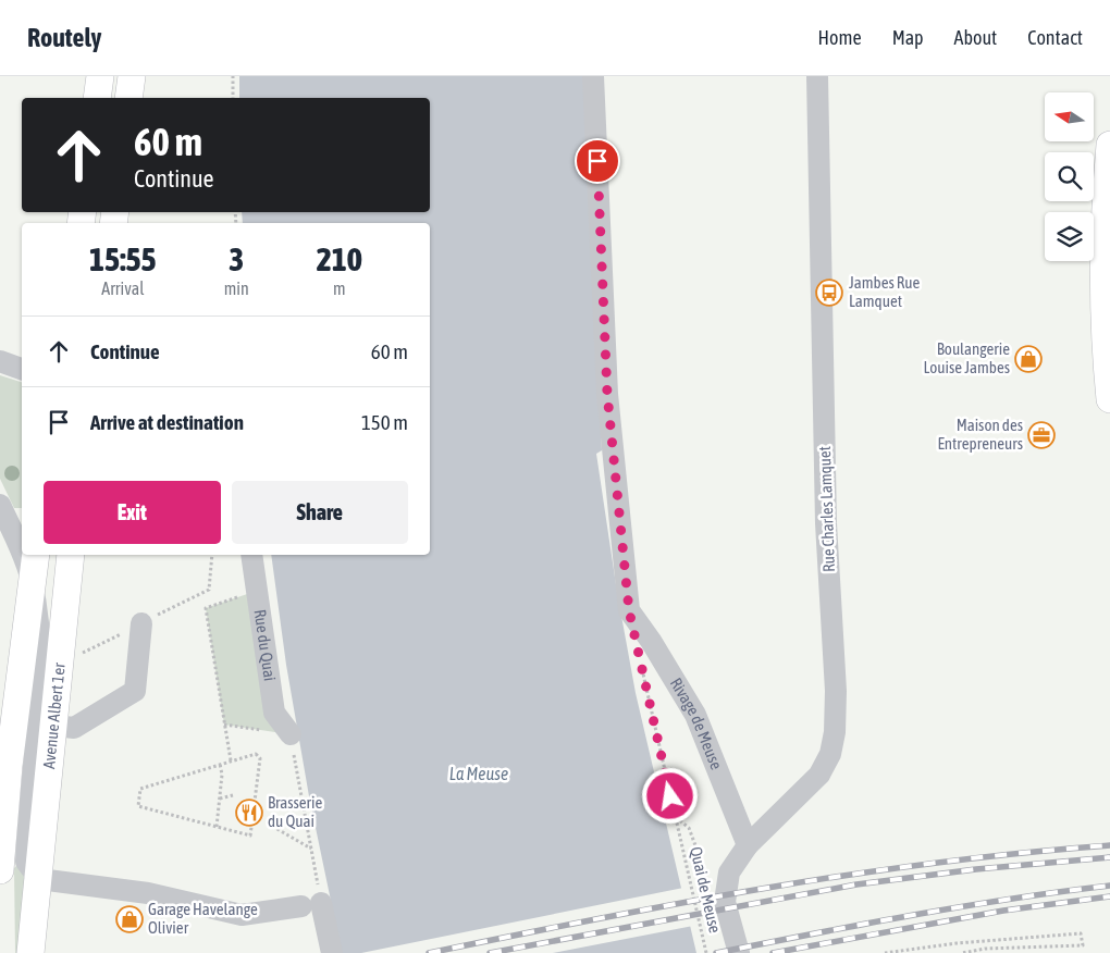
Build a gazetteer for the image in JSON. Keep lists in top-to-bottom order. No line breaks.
{"streets":{"main road":["Avenue Albert 1er"],"street":["Rue Charles Lamquet","Rue du Quai","Rivage de Meuse"],"path":["Quai de Meuse"]},"crossings":[["Rue Charles Lamquet","Rivage de Meuse"]],"water":["La Meuse"],"places":{"bus stop":["Jambes Rue Lamquet"],"shop":["Boulangerie Louise Jambes","Garage Havelange Olivier"],"office":["Maison des Entrepreneurs"],"restaurant":["Brasserie du Quai"]},"north":"left","page":{"header":"Routely","nav":["Home","Map","About","Contact"],"turn":["60 m","Continue"],"eta":["15:55","Arrival","3","min","210","m"],"list":[{"name":"Continue","value":"60 m"},{"name":"Arrive at destination","value":"150 m"}],"buttons":["Exit","Share"]}}
